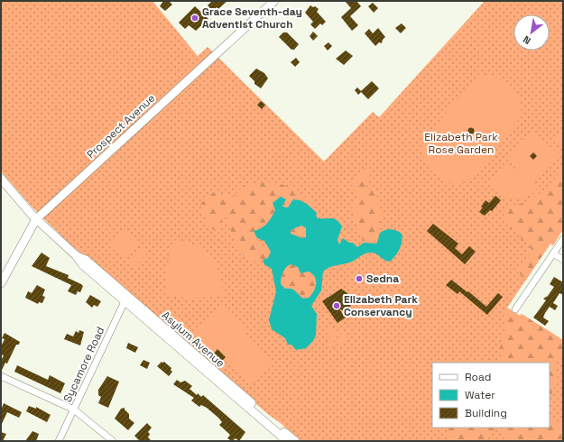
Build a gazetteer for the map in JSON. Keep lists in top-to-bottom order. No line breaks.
{"streets":{"main road":["Prospect Avenue","Asylum Avenue"],"street":["Sycamore Road"]},"crossings":[["Prospect Avenue","Asylum Avenue"],["Asylum Avenue","Sycamore Road"]],"parks":["Elizabeth Park Rose Garden"],"places":["Grace Seventh-day Adventist Church","Sedna","Elizabeth Park Conservancy"],"legend":["Road","Water","Building"],"north":"bottom left"}
